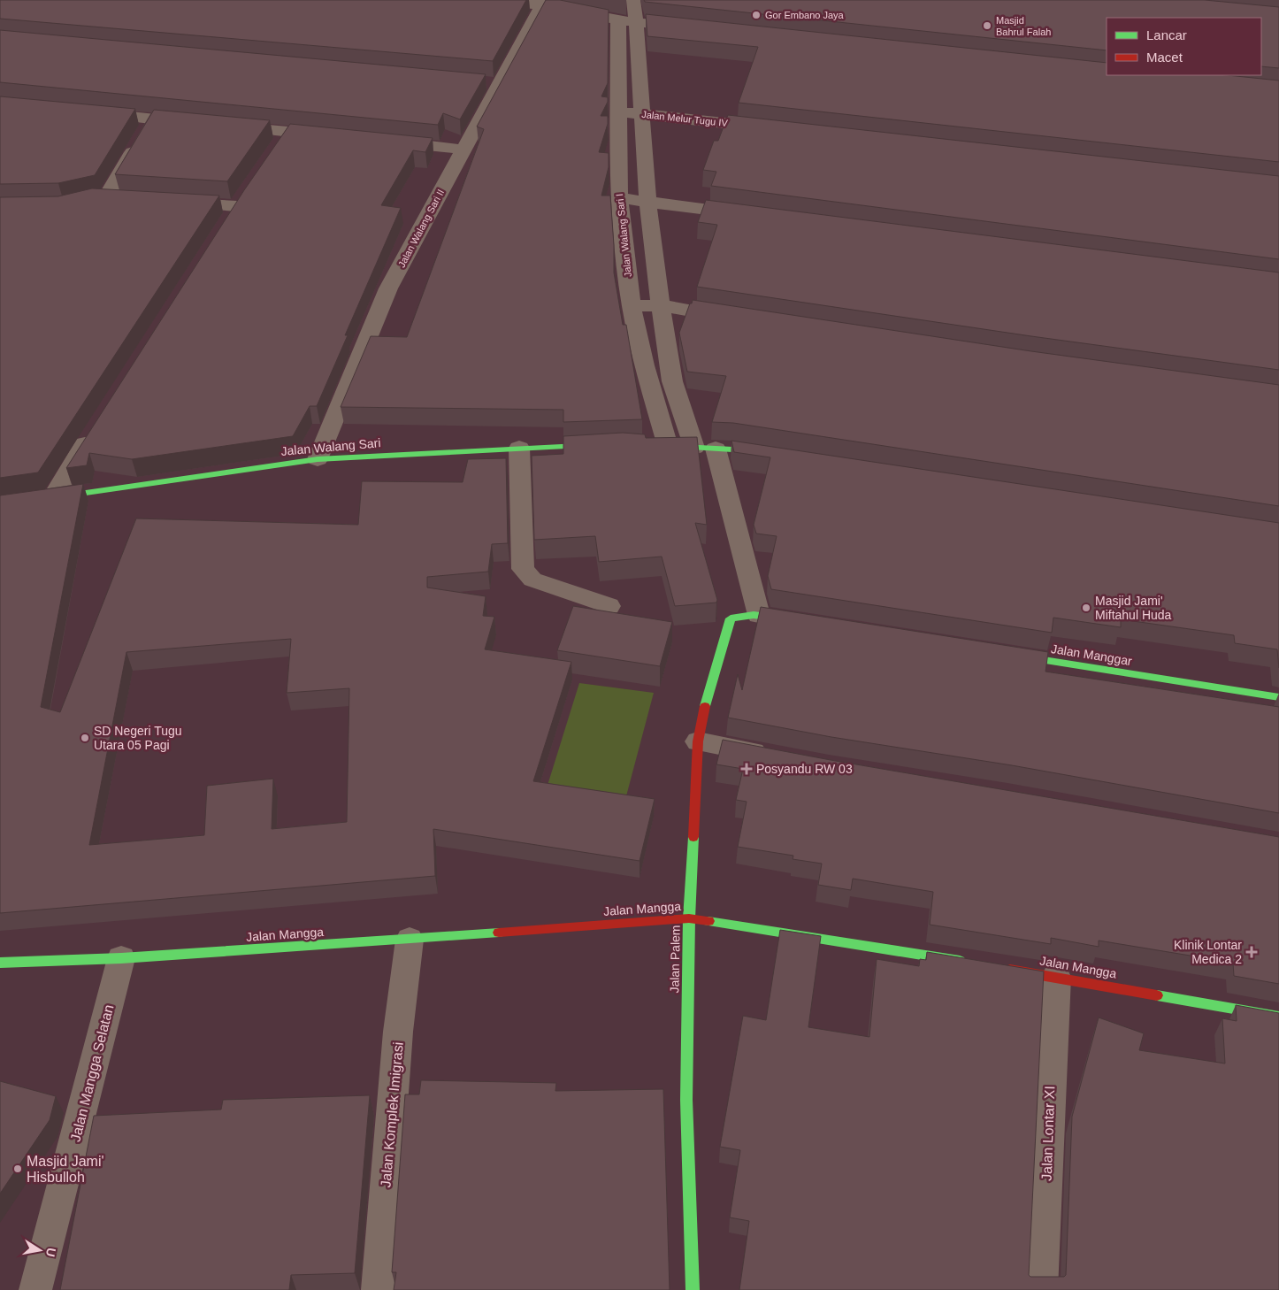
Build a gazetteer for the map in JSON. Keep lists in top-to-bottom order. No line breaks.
{"streets":{"street":["Jalan Melur Tugu IV","Jalan Walang Sari II","Jalan Walang Sari I","Jalan Walang Sari","Jalan Manggar","Jalan Mangga","Jalan Palem","Jalan Mangga Selatan","Jalan Komplek Imigrasi","Jalan Lontar XI"]},"crossings":[["Jalan Melur Tugu IV","Jalan Walang Sari I"],["Jalan Walang Sari II","Jalan Walang Sari"],["Jalan Mangga","Jalan Palem"],["Jalan Mangga","Jalan Mangga Selatan"],["Jalan Mangga","Jalan Komplek Imigrasi"],["Jalan Mangga","Jalan Lontar XI"]],"places":{"other":["Gor Embano Jaya","Masjid Bahrul Falah","Masjid Jami' Miftahul Huda","SD Negeri Tugu Utara 05 Pagi","Masjid Jami' Hisbulloh"],"health":["Posyandu RW 03","Klinik Lontar Medica 2"]},"legend":["Lancar","Macet"],"north":"right"}
